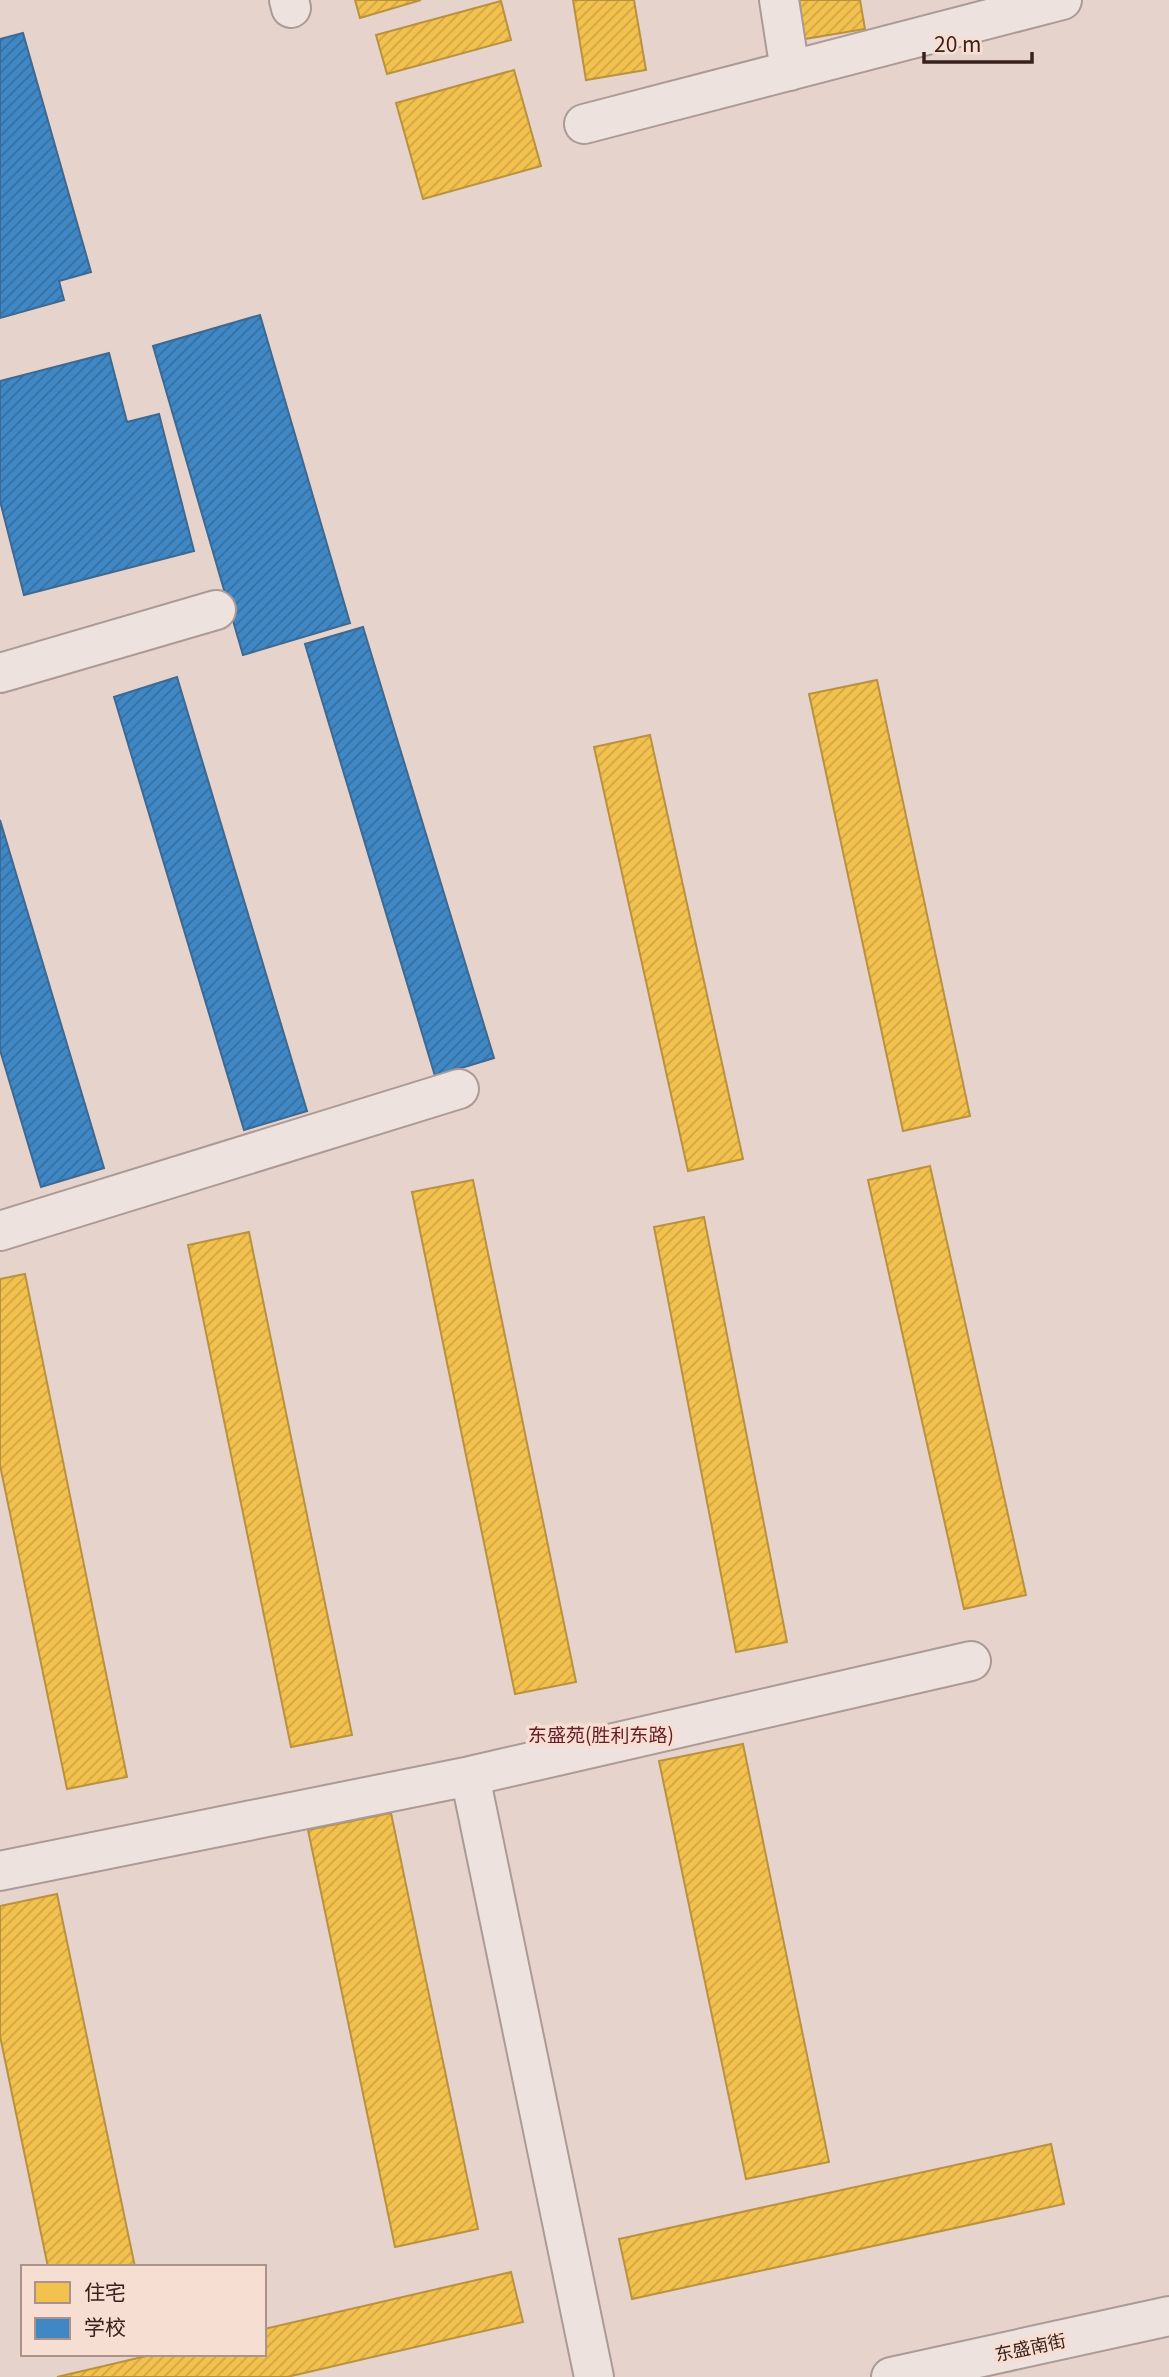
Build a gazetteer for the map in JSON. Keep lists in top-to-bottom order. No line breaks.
{"streets":{"street":["东盛南街"]},"districts":["东盛苑(胜利东路)"],"legend":["住宅","学校"],"scale_bar":"20 m"}
